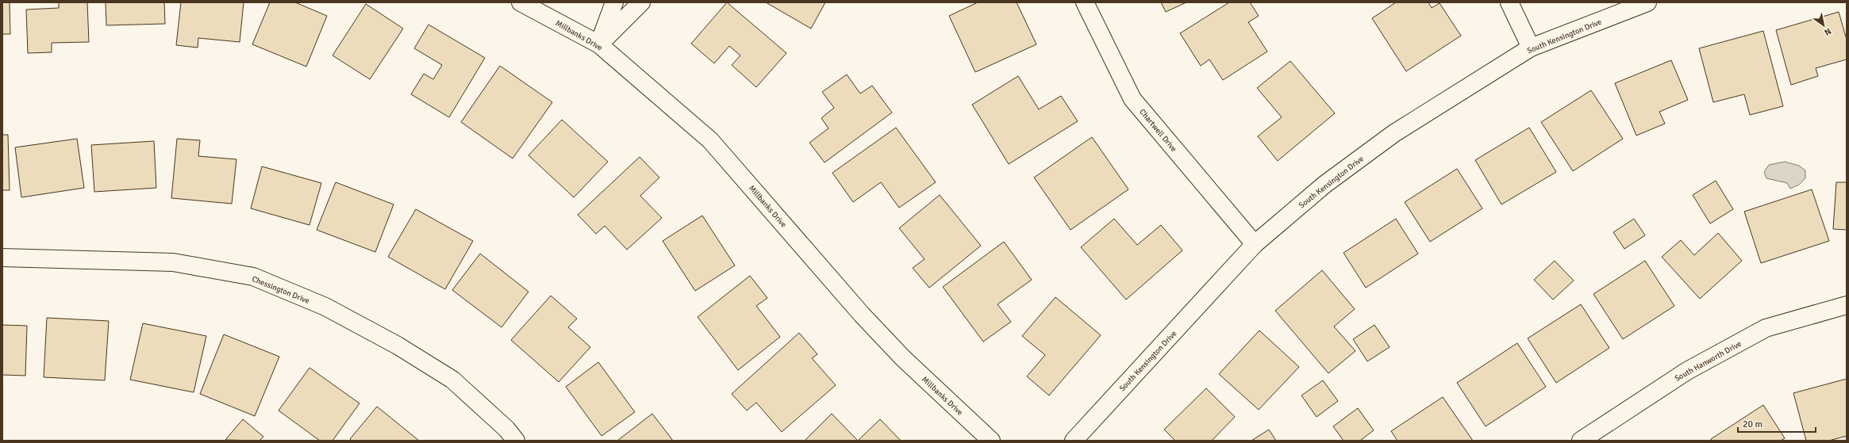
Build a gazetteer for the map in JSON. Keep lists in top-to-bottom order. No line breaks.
{"streets":{"street":["Millbanks Drive","South Kensington Drive","Chartwell Drive","Chessington Drive","South Hanworth Drive"]},"crossings":[["South Kensington Drive","Chartwell Drive"]],"scale_bar":"20 m","north":"bottom right"}
